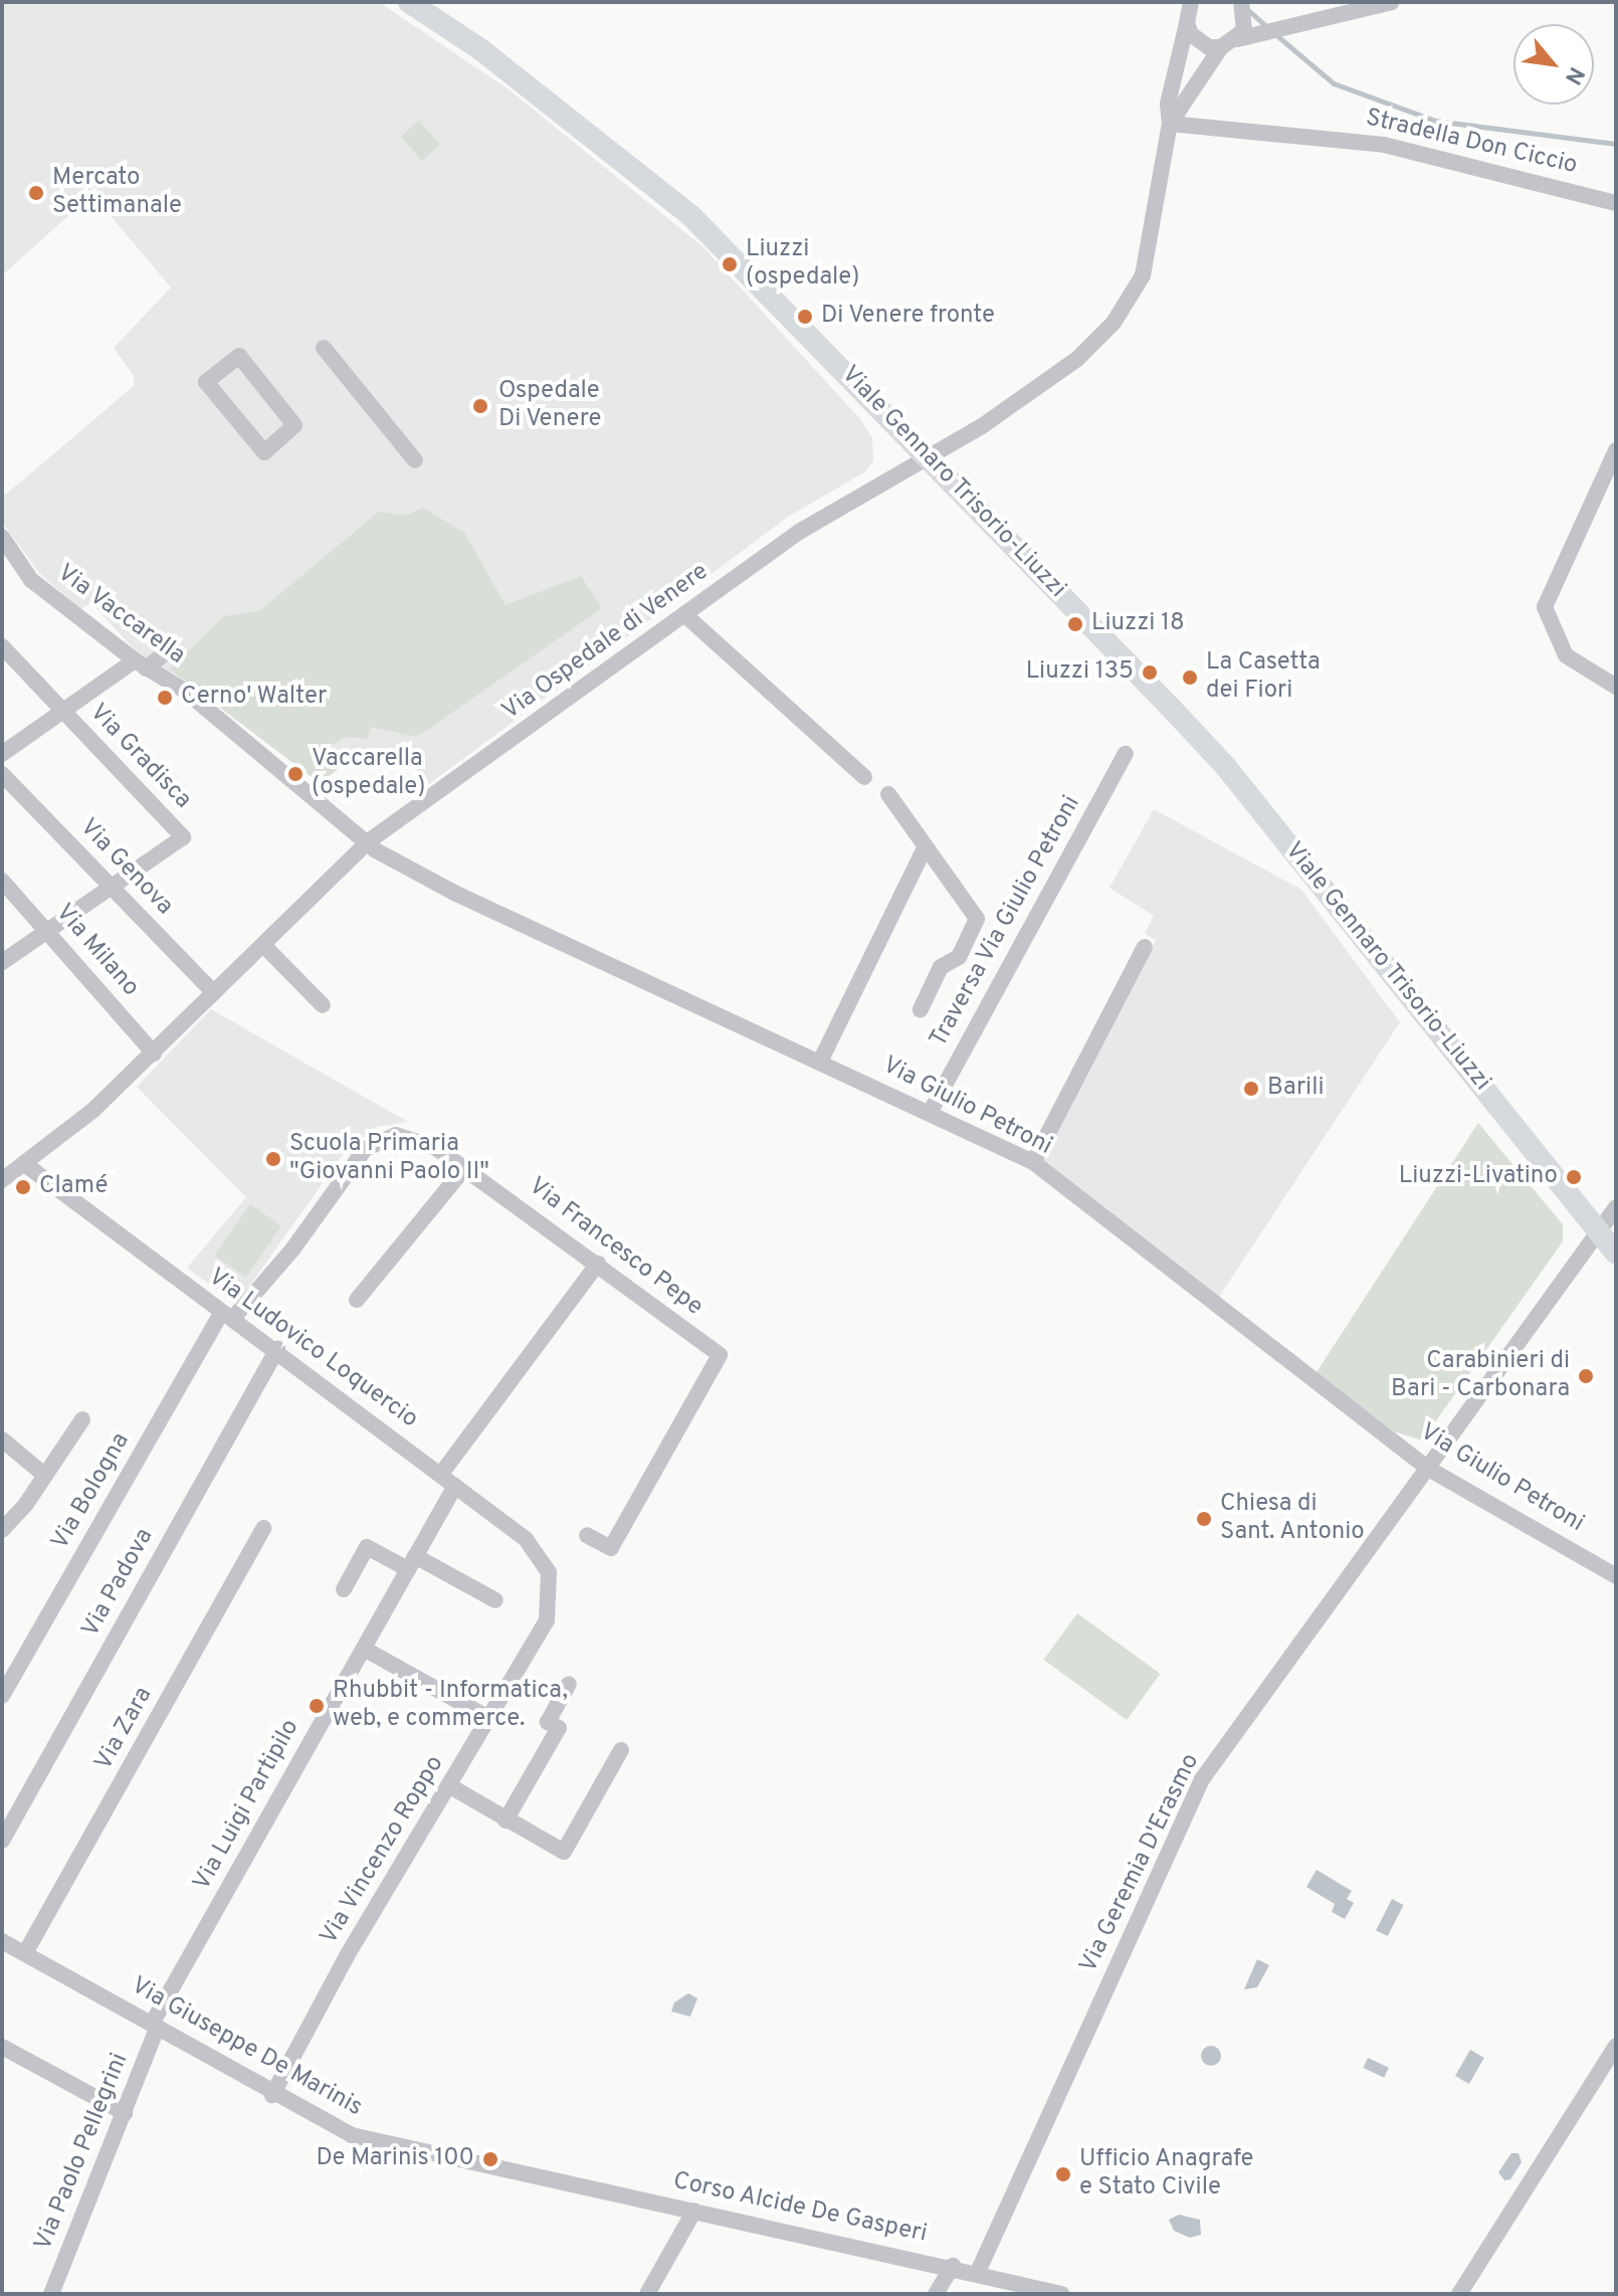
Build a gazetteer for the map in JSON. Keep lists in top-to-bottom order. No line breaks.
{"streets":{"main road":["Viale Gennaro Trisorio-Liuzzi"],"street":["Stradella Don Ciccio","Via Vaccarella","Via Ospedale di Venere","Via Gradisca","Via Genova","Traversa Via Giulio Petroni","Via Milano","Via Giulio Petroni","Via Francesco Pepe","Via Ludovico Loquercio","Via Bologna","Via Padova","Via Zara","Via Luigi Partipilo","Via Vincenzo Roppo","Via Geremia D'Erasmo","Via Giuseppe De Marinis","Via Paolo Pellegrini","Corso Alcide De Gasperi"]},"crossings":[["Stradella Don Ciccio","Via Ospedale di Venere"],["Viale Gennaro Trisorio-Liuzzi","Via Ospedale di Venere"],["Viale Gennaro Trisorio-Liuzzi","Via Geremia D'Erasmo"],["Via Vaccarella","Via Ospedale di Venere"],["Via Vaccarella","Via Giulio Petroni"],["Via Ospedale di Venere","Via Genova"],["Via Ospedale di Venere","Via Milano"],["Via Ospedale di Venere","Via Giulio Petroni"],["Via Ospedale di Venere","Via Ludovico Loquercio"],["Via Gradisca","Via Genova"],["Traversa Via Giulio Petroni","Via Giulio Petroni"],["Via Giulio Petroni","Via Geremia D'Erasmo"],["Via Francesco Pepe","Via Ludovico Loquercio"],["Via Francesco Pepe","Via Bologna"],["Via Ludovico Loquercio","Via Bologna"],["Via Ludovico Loquercio","Via Padova"],["Via Ludovico Loquercio","Via Luigi Partipilo"],["Via Ludovico Loquercio","Via Vincenzo Roppo"],["Via Zara","Via Giuseppe De Marinis"],["Via Luigi Partipilo","Via Giuseppe De Marinis"],["Via Luigi Partipilo","Via Paolo Pellegrini"],["Via Vincenzo Roppo","Via Giuseppe De Marinis"],["Via Geremia D'Erasmo","Corso Alcide De Gasperi"],["Via Giuseppe De Marinis","Via Paolo Pellegrini"],["Via Giuseppe De Marinis","Corso Alcide De Gasperi"]],"places":["Mercato Settimanale","Liuzzi (ospedale)","Di Venere fronte","Ospedale Di Venere","Liuzzi 18","Liuzzi 135","La Casetta dei Fiori","Cerno' Walter","Vaccarella (ospedale)","Barili","Scuola Primaria \"Giovanni Paolo II\"","Liuzzi-Livatino","Clamé","Carabinieri di Bari - Carbonara","Chiesa di Sant. Antonio","Rhubbit - Informatica, web, e commerce.","De Marinis 100","Ufficio Anagrafe e Stato Civile"],"north":"bottom right"}
